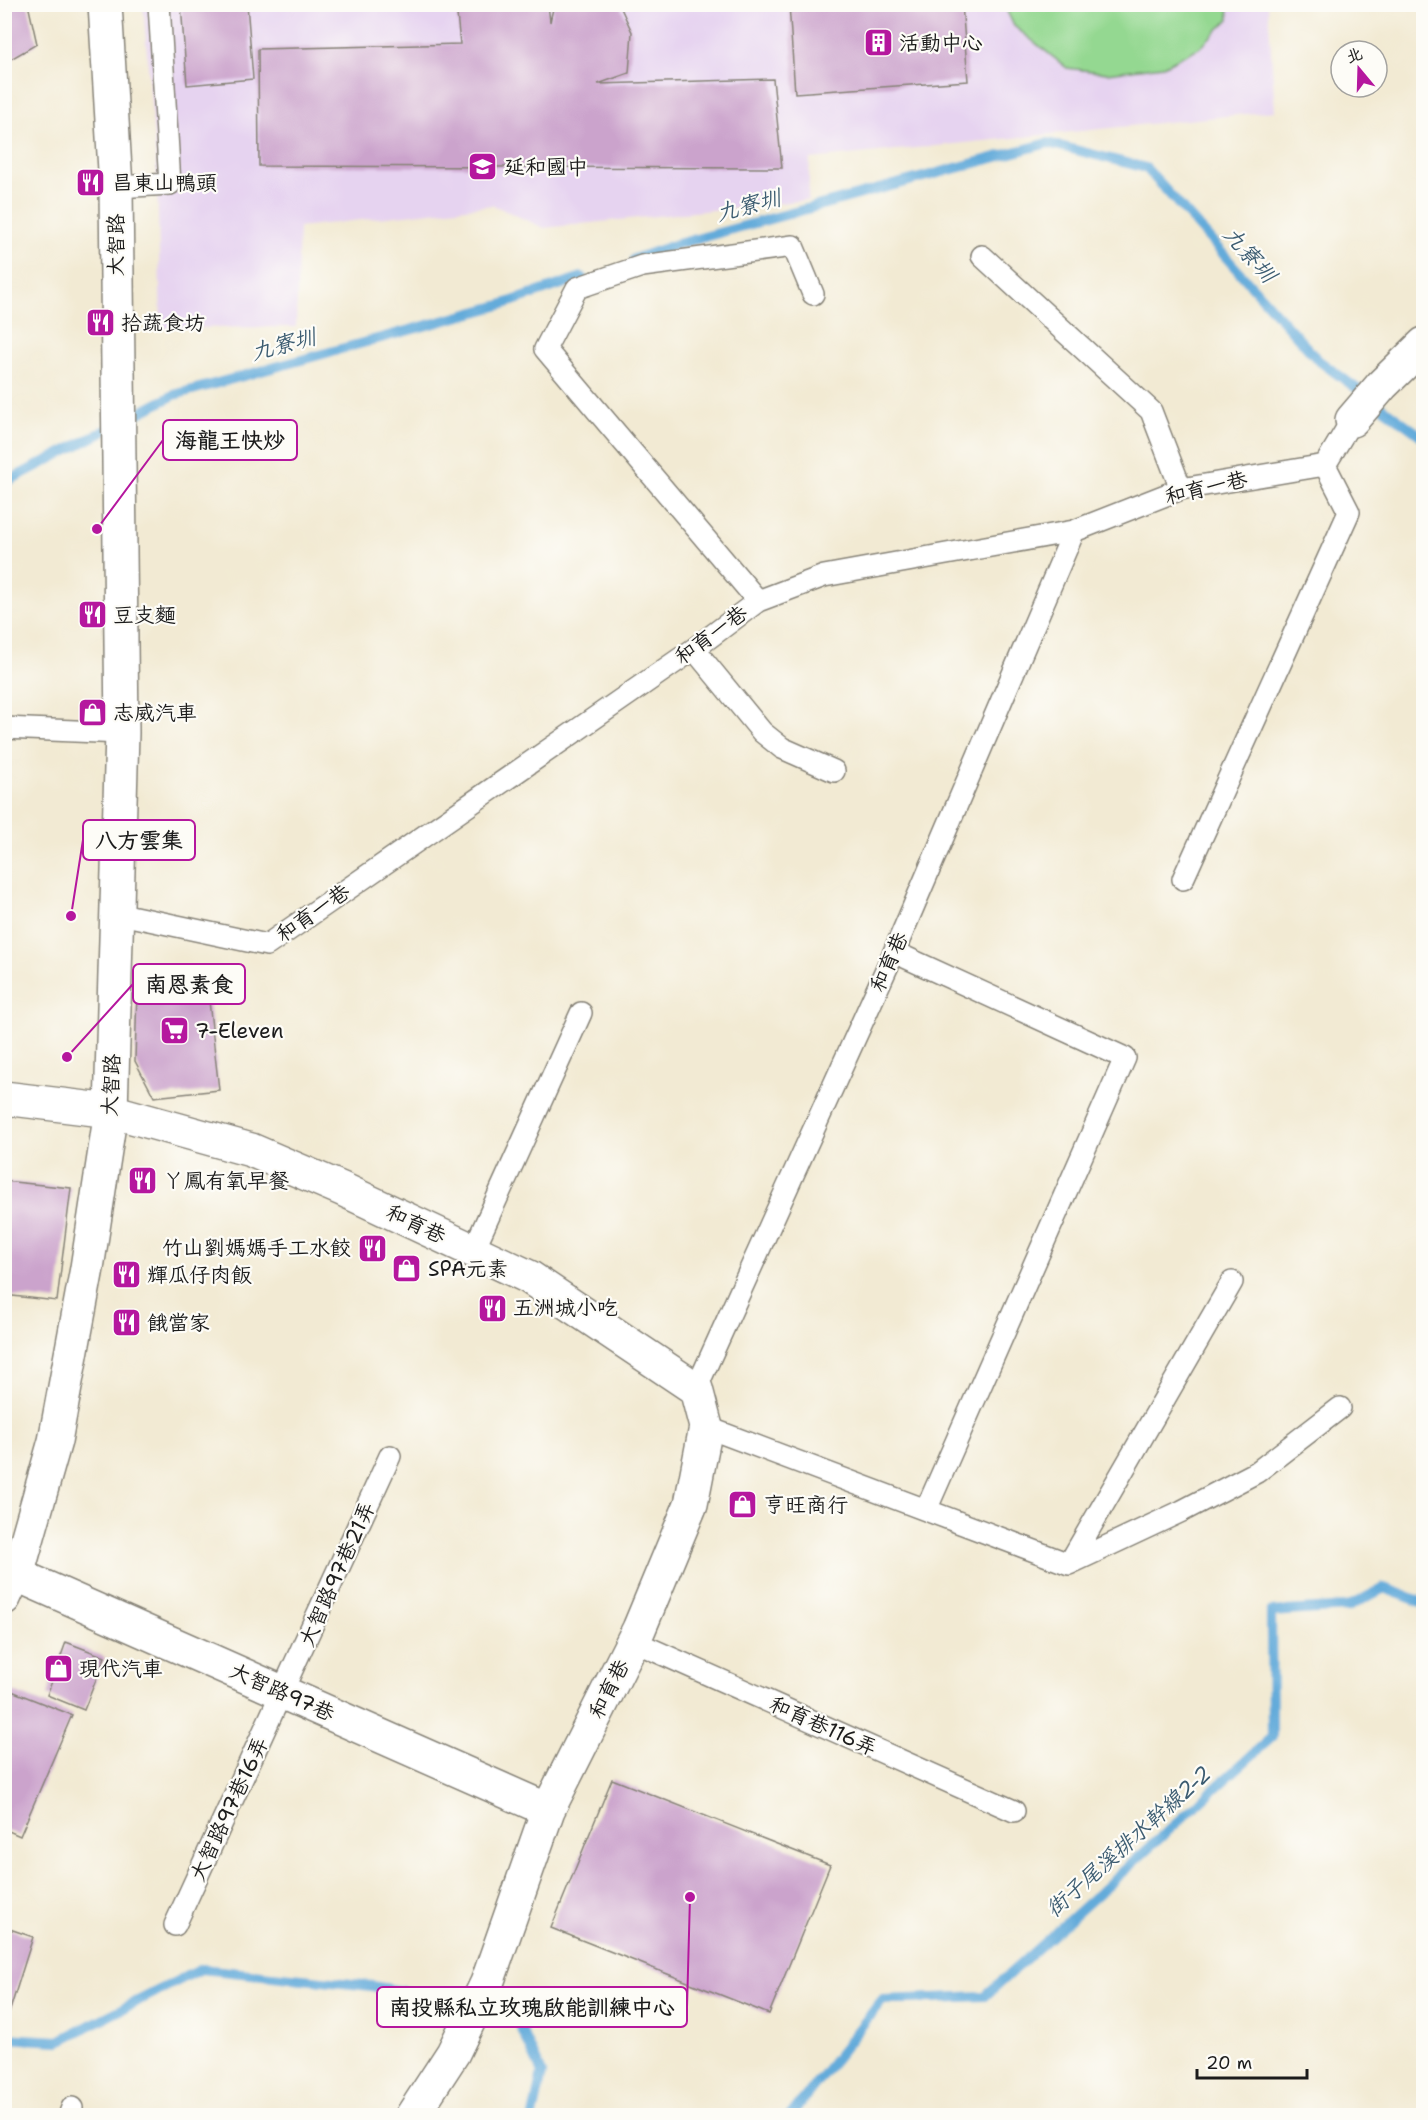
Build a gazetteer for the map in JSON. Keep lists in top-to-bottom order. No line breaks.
{"streets":{"street":["大智路","和育巷","大智路97巷"],"lane":["和育一巷","大智路97巷21弄","和育巷116弄","大智路97巷16弄"]},"crossings":[["大智路","和育一巷"],["大智路","和育巷"],["大智路","大智路97巷"],["和育一巷","和育巷"],["和育巷","大智路97巷"],["和育巷","和育巷116弄"],["大智路97巷21弄","大智路97巷"],["大智路97巷21弄","大智路97巷16弄"],["大智路97巷","大智路97巷16弄"]],"water":["九寮圳","街子尾溪排水幹線2-2"],"places":{"building":["活動中心"],"school or university":["延和國中"],"restaurant":["昌東山鴨頭","拾蔬食坊","豆支麵","ㄚ鳳有氧早餐","竹山劉媽媽手工水餃","輝瓜仔肉飯","五洲城小吃","餓當家"],"other":["海龍王快炒","八方雲集","南恩素食","南投縣私立玫瑰啟能訓練中心"],"shop":["志威汽車","SPA元素","亨旺商行","現代汽車"],"supermarket":["7-Eleven"]},"scale_bar":"20 m","north":"top"}
